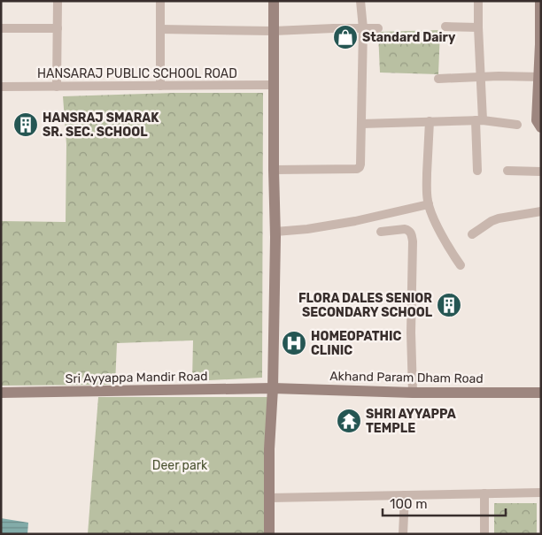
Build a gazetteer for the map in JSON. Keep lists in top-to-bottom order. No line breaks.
{"streets":{"street":["HANSARAJ PUBLIC SCHOOL ROAD","Sri Ayyappa Mandir Road","Akhand Param Dham Road"]},"crossings":[["Sri Ayyappa Mandir Road","Akhand Param Dham Road"]],"parks":["Deer park"],"places":{"shop":["Standard Dairy"],"building":["HANSRAJ SMARAK SR. SEC. SCHOOL","FLORA DALES SENIOR SECONDARY SCHOOL"],"hospital":["HOMEOPATHIC CLINIC"],"temple":["SHRI AYYAPPA TEMPLE"]},"scale_bar":"100 m"}
